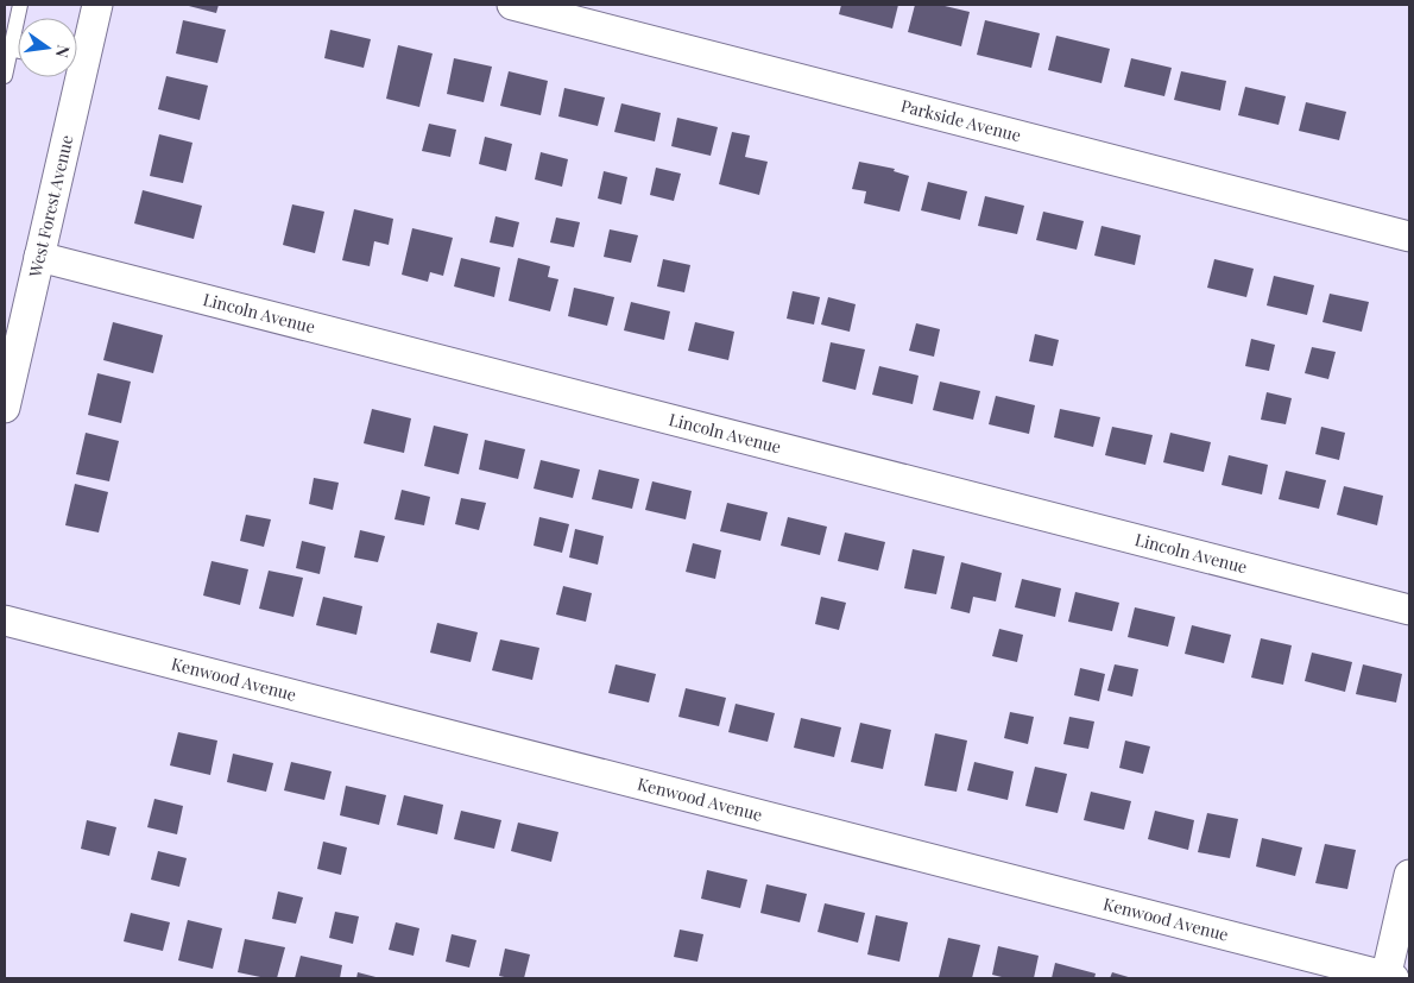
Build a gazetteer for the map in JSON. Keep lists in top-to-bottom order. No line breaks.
{"streets":{"street":["Parkside Avenue","West Forest Avenue","Lincoln Avenue","Kenwood Avenue"]},"crossings":[["West Forest Avenue","Lincoln Avenue"]],"north":"right"}
